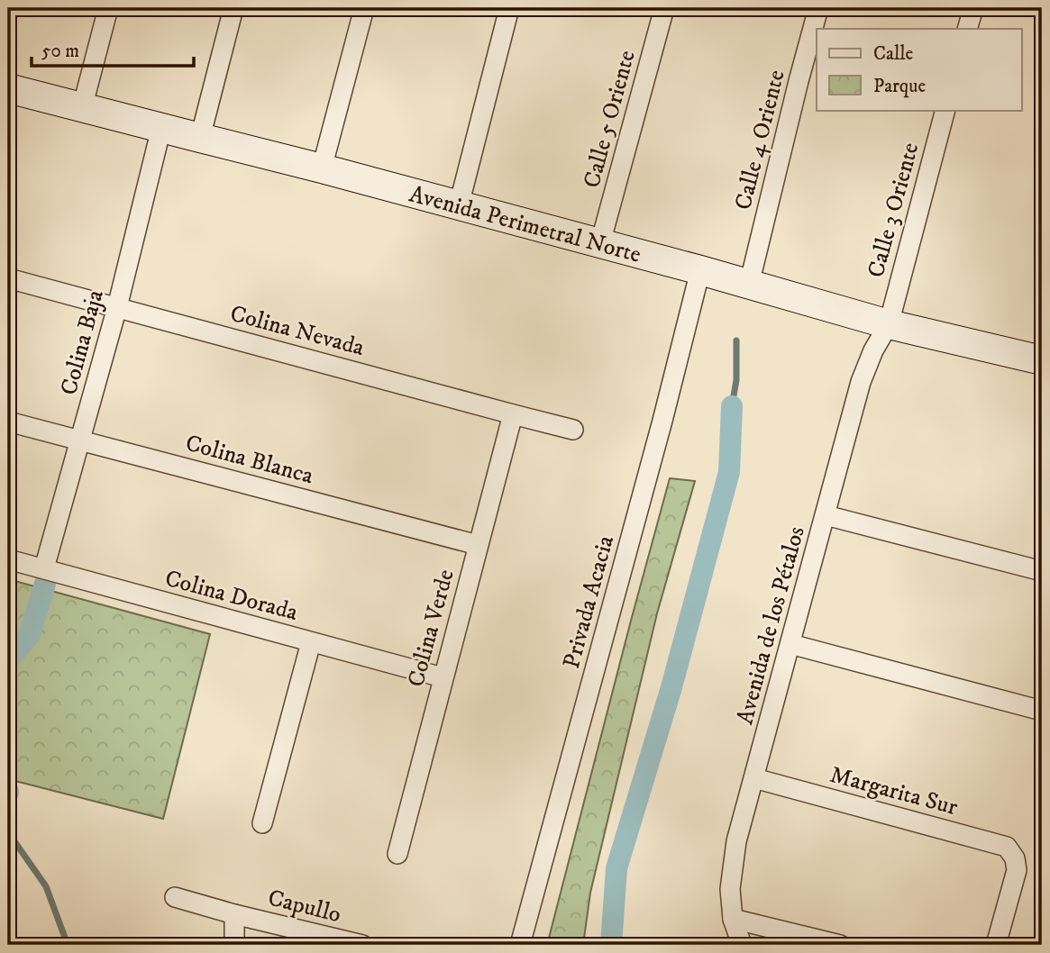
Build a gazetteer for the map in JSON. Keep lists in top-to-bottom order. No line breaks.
{"streets":{"street":["Calle 5 Oriente","Calle 4 Oriente","Calle 3 Oriente","Avenida Perimetral Norte","Colina Nevada","Colina Baja","Colina Blanca","Colina Dorada","Privada Acacia","Avenida de los Pétalos","Colina Verde","Margarita Sur","Capullo"]},"crossings":[["Calle 5 Oriente","Avenida Perimetral Norte"],["Calle 4 Oriente","Avenida Perimetral Norte"],["Calle 3 Oriente","Avenida Perimetral Norte"],["Calle 3 Oriente","Avenida de los Pétalos"],["Avenida Perimetral Norte","Colina Baja"],["Avenida Perimetral Norte","Privada Acacia"],["Avenida Perimetral Norte","Avenida de los Pétalos"],["Colina Nevada","Colina Baja"],["Colina Nevada","Colina Verde"],["Colina Baja","Colina Blanca"],["Colina Baja","Colina Dorada"],["Colina Blanca","Colina Verde"],["Colina Dorada","Colina Verde"],["Avenida de los Pétalos","Margarita Sur"]],"legend":["Calle","Parque"],"scale_bar":"50 m"}
